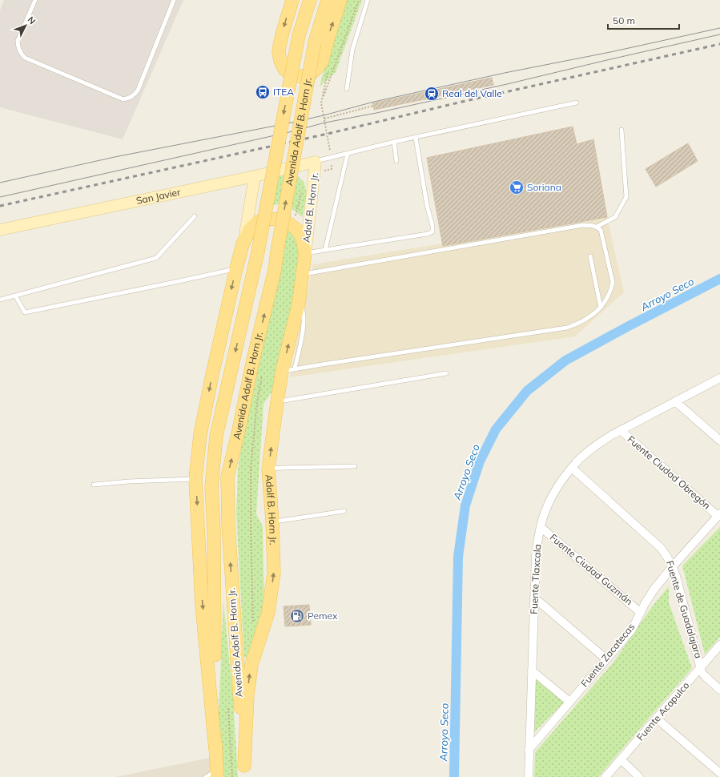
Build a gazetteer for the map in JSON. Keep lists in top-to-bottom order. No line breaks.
{"streets":{"main road":["Avenida Adolf B. Horn Jr.","Adolf B. Horn Jr."],"street":["San Javier","Fuente Ciudad Obregón","Fuente Ciudad Guzmán","Fuente Tlaxcala","Fuente de Guadalajara","Fuente Zacatecas","Fuente Acapulco"]},"crossings":[["Avenida Adolf B. Horn Jr.","Adolf B. Horn Jr."],["San Javier","Adolf B. Horn Jr."],["Fuente Ciudad Obregón","Fuente Tlaxcala"],["Fuente Ciudad Obregón","Fuente Zacatecas"],["Fuente Ciudad Guzmán","Fuente Tlaxcala"],["Fuente Ciudad Guzmán","Fuente Zacatecas"],["Fuente Tlaxcala","Fuente de Guadalajara"],["Fuente Tlaxcala","Fuente Zacatecas"],["Fuente de Guadalajara","Fuente Zacatecas"],["Fuente de Guadalajara","Fuente Acapulco"]],"water":["Arroyo Seco"],"places":{"bus stop":["ITEA"],"station":["Real del Valle"],"supermarket":["Soriana"],"fuel station":["Pemex"]},"scale_bar":"50 m","north":"top right"}
